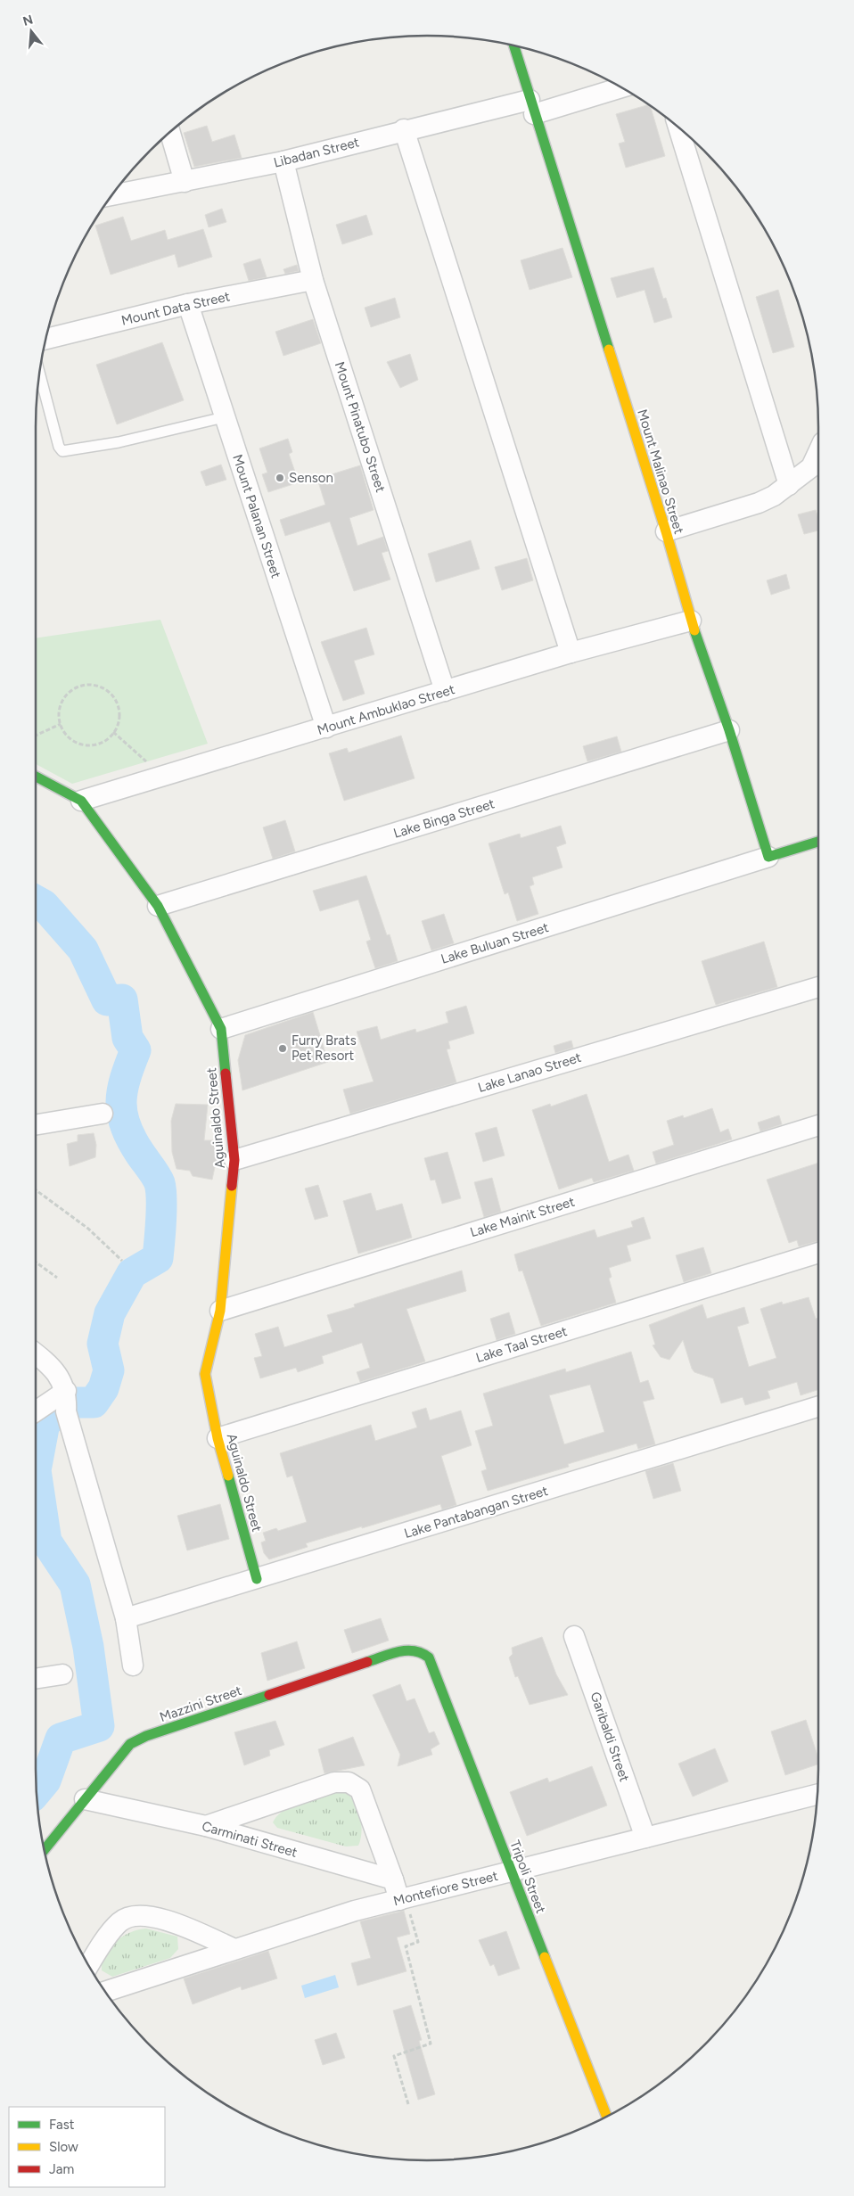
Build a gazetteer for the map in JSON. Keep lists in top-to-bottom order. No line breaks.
{"streets":{"street":["Libadan Street","Mount Data Street","Mount Pinatubo Street","Mount Malinao Street","Mount Palanan Street","Mount Ambuklao Street","Lake Binga Street","Lake Buluan Street","Lake Lanao Street","Aguinaldo Street","Lake Mainit Street","Lake Taal Street","Lake Pantabangan Street","Mazzini Street","Garibaldi Street","Carminati Street","Tripoli Street","Montefiore Street"]},"crossings":[["Libadan Street","Mount Pinatubo Street"],["Libadan Street","Mount Malinao Street"],["Mount Data Street","Mount Pinatubo Street"],["Mount Data Street","Mount Palanan Street"],["Mount Pinatubo Street","Mount Ambuklao Street"],["Mount Malinao Street","Mount Ambuklao Street"],["Mount Malinao Street","Lake Binga Street"],["Mount Malinao Street","Lake Buluan Street"],["Mount Palanan Street","Mount Ambuklao Street"],["Mount Ambuklao Street","Aguinaldo Street"],["Lake Binga Street","Aguinaldo Street"],["Lake Buluan Street","Aguinaldo Street"],["Lake Lanao Street","Aguinaldo Street"],["Aguinaldo Street","Lake Mainit Street"],["Aguinaldo Street","Lake Taal Street"],["Aguinaldo Street","Lake Pantabangan Street"],["Mazzini Street","Carminati Street"],["Mazzini Street","Tripoli Street"],["Garibaldi Street","Montefiore Street"],["Tripoli Street","Montefiore Street"]],"places":["Senson","Furry Brats Pet Resort"],"legend":["Fast","Slow","Jam"],"north":"top"}
